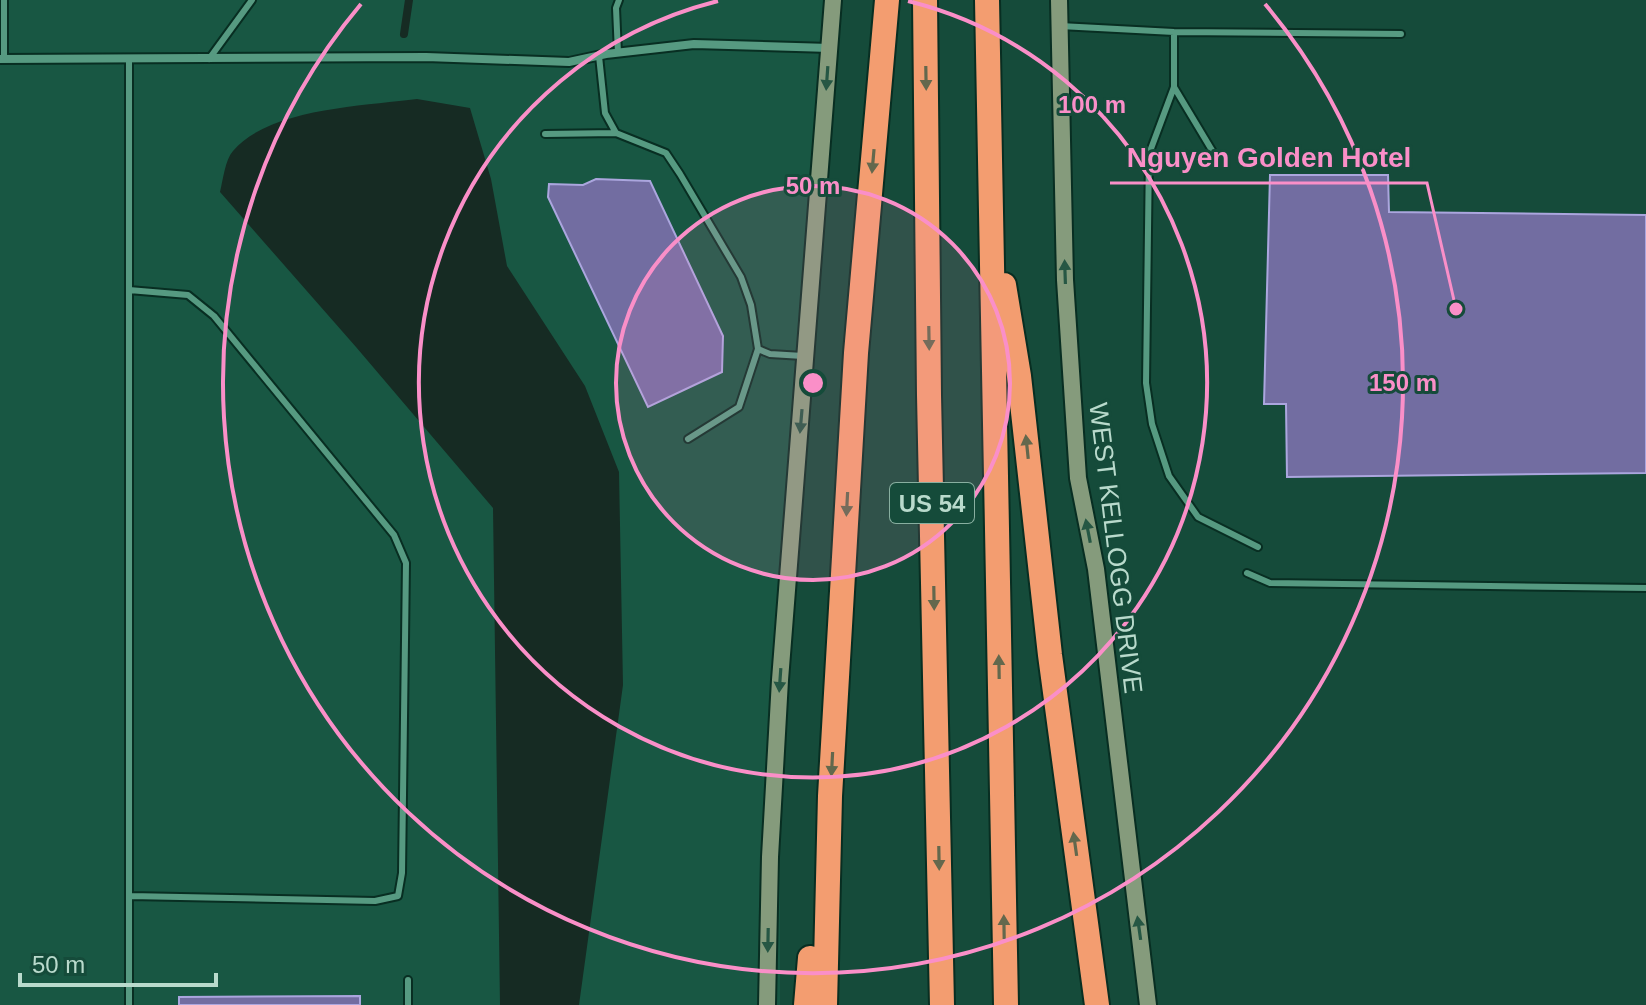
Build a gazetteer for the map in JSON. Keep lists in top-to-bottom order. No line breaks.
{"streets":{"highway":["US 54"],"main road":["WEST KELLOGG DRIVE"]},"one_way":["WEST KELLOGG DRIVE"],"places":["Nguyen Golden Hotel"],"scale_bar":"50 m","rings":["100 m","50 m","150 m"]}
